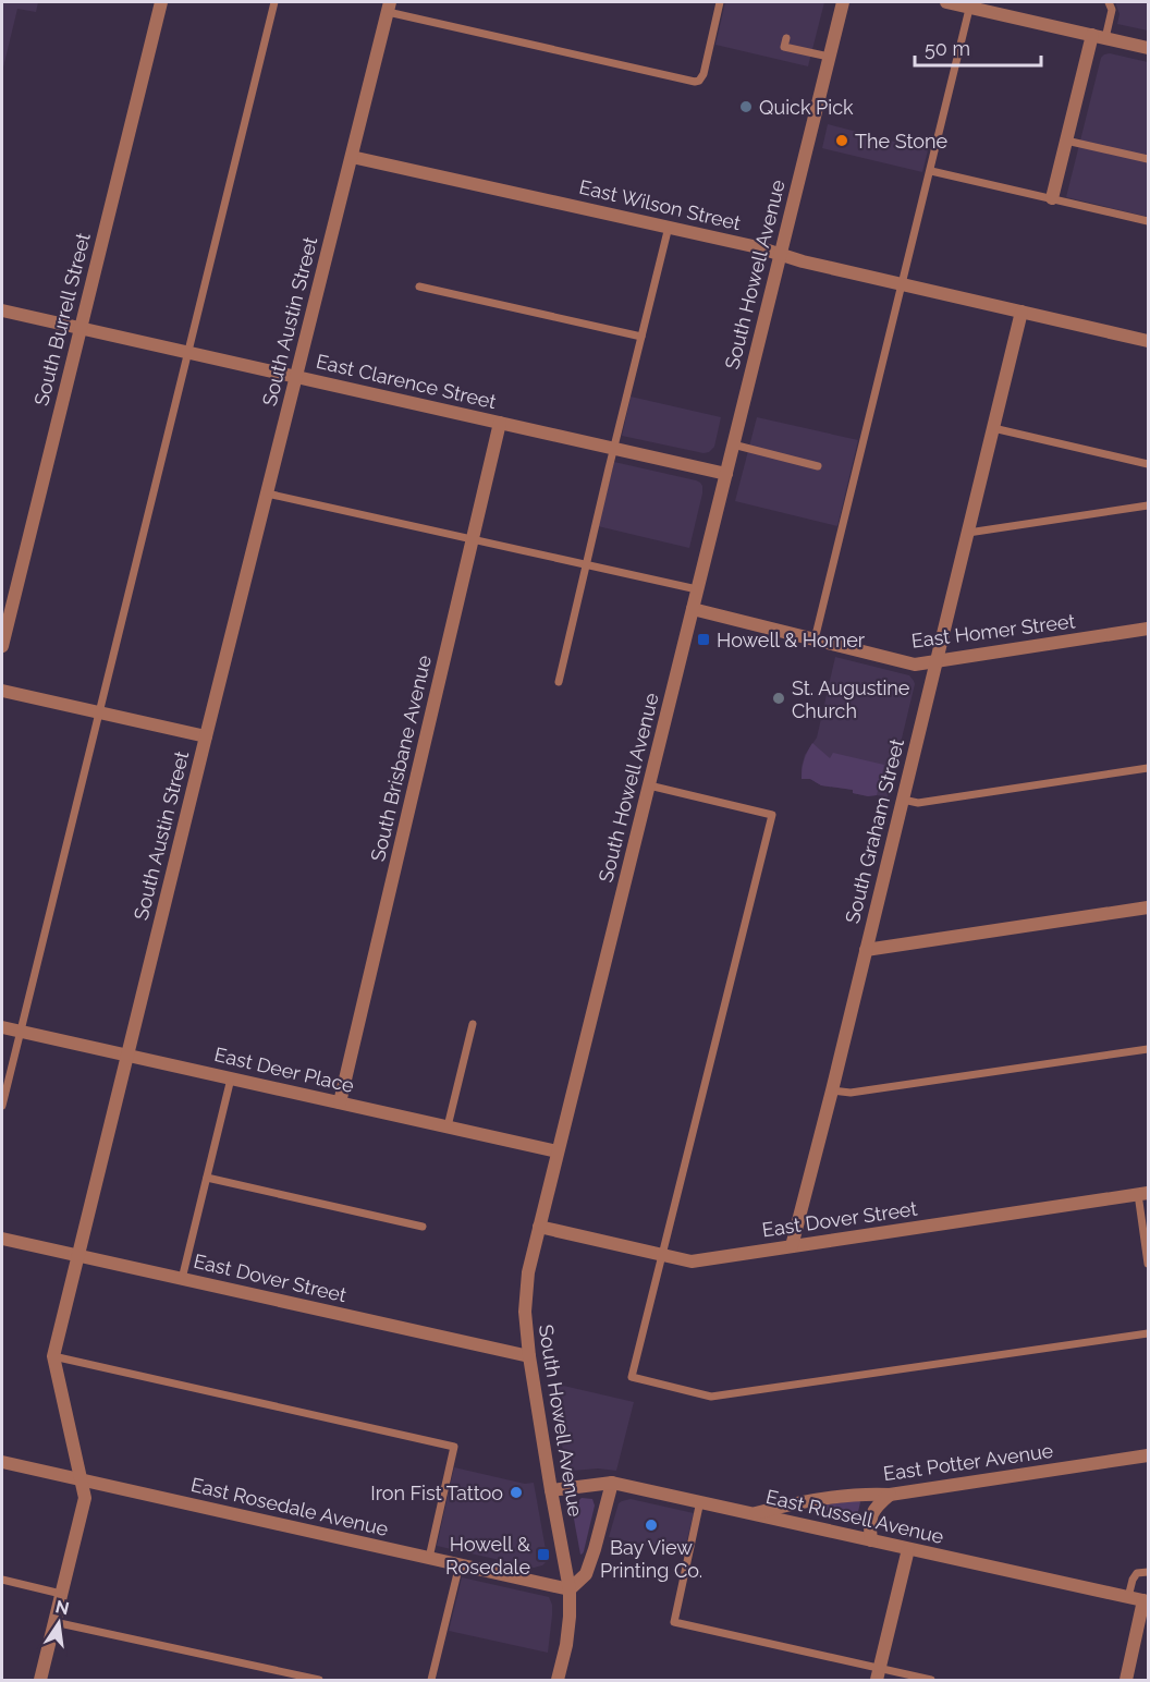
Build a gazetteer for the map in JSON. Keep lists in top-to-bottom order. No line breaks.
{"streets":{"street":["East Wilson Street","South Howell Avenue","South Burrell Street","South Austin Street","East Clarence Street","East Homer Street","South Brisbane Avenue","South Graham Street","East Deer Place","East Dover Street","East Potter Avenue","East Rosedale Avenue","East Russell Avenue"]},"crossings":[["East Wilson Street","South Howell Avenue"],["East Wilson Street","South Austin Street"],["East Wilson Street","South Graham Street"],["South Howell Avenue","East Clarence Street"],["South Howell Avenue","East Homer Street"],["South Howell Avenue","East Deer Place"],["South Howell Avenue","East Dover Street"],["South Howell Avenue","East Rosedale Avenue"],["South Howell Avenue","East Russell Avenue"],["South Burrell Street","East Clarence Street"],["South Austin Street","East Clarence Street"],["South Austin Street","East Deer Place"],["South Austin Street","East Dover Street"],["South Austin Street","East Rosedale Avenue"],["East Clarence Street","South Brisbane Avenue"],["East Homer Street","South Graham Street"],["South Brisbane Avenue","East Deer Place"],["South Graham Street","East Dover Street"],["East Potter Avenue","East Russell Avenue"]],"places":{"other":["Quick Pick","The Stone","St. Augustine Church","Iron Fist Tattoo","Bay View Printing Co."],"transit":["Howell & Homer","Howell & Rosedale"]},"scale_bar":"50 m","north":"top"}
